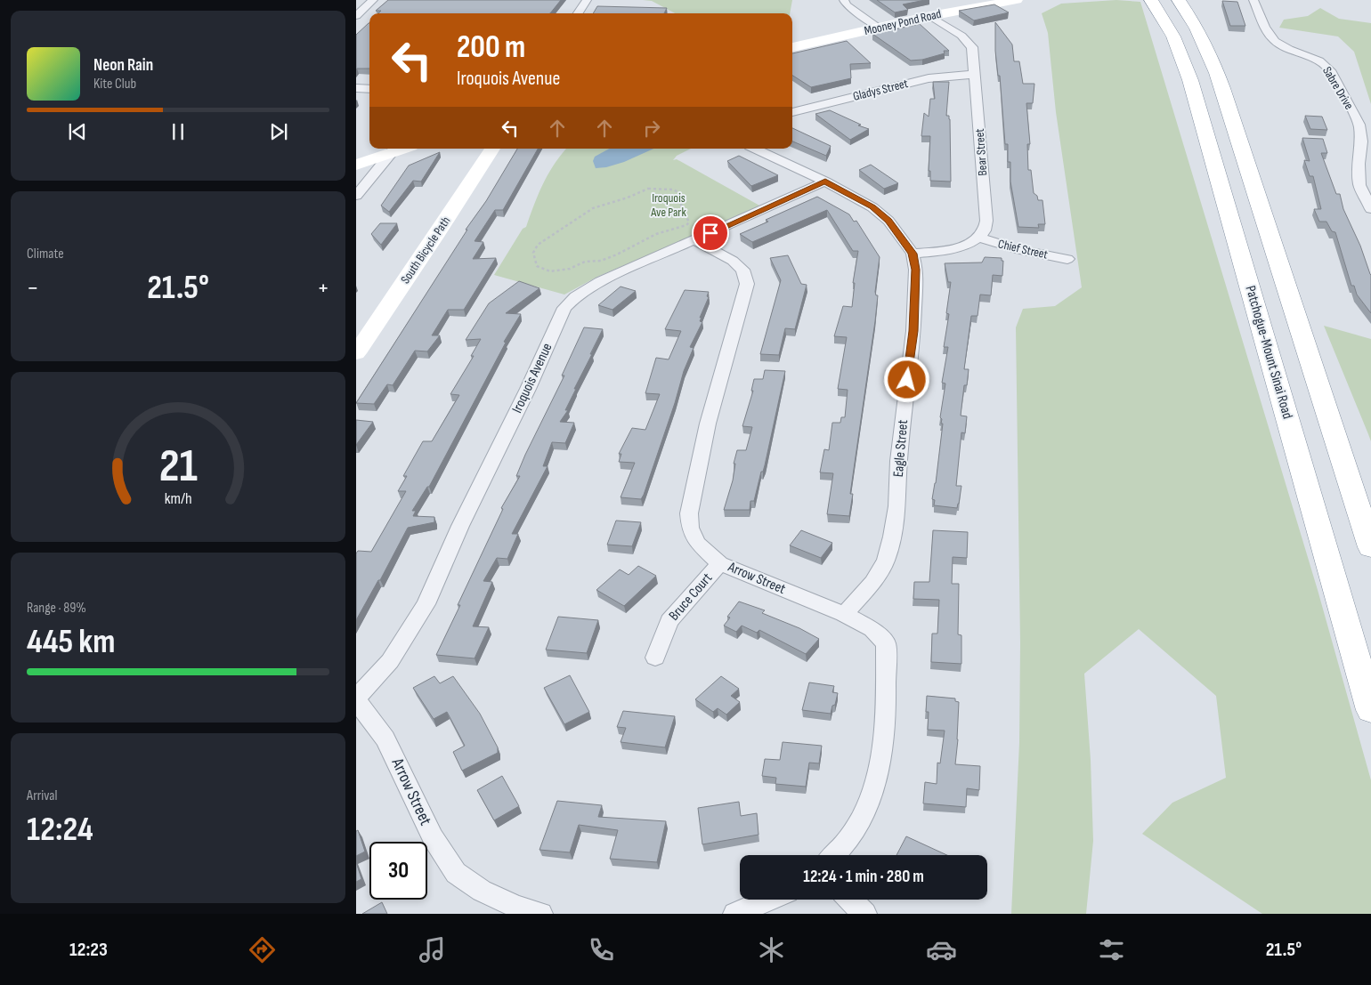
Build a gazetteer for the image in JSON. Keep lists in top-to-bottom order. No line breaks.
{"streets":{"highway":["Patchogue-Mount Sinai Road"],"street":["Mooney Pond Road","Sabre Drive","Gladys Street","Bear Street","Chief Street","South Bicycle Path","Iroquois Avenue","Eagle Street","Arrow Street","Bruce Court"]},"crossings":[["Mooney Pond Road","Bear Street"],["Gladys Street","Bear Street"],["Bear Street","Chief Street"],["Iroquois Avenue","Eagle Street"],["Iroquois Avenue","Arrow Street"],["Eagle Street","Arrow Street"],["Arrow Street","Bruce Court"]],"parks":["Iroquois Ave Park"],"page":{"turn":["200 m","Iroquois Avenue"],"song":["Neon Rain","Kite Club"],"tile":["Climate",["Range · 89%","445 km"],["Arrival","12:24"]],"heat":["−","21.5°","+"],"limit":"30","trip":"12:24 · 1 min · 280 m","tabs":["12:23","21.5°"],"gauge":["21","km/h"]}}
